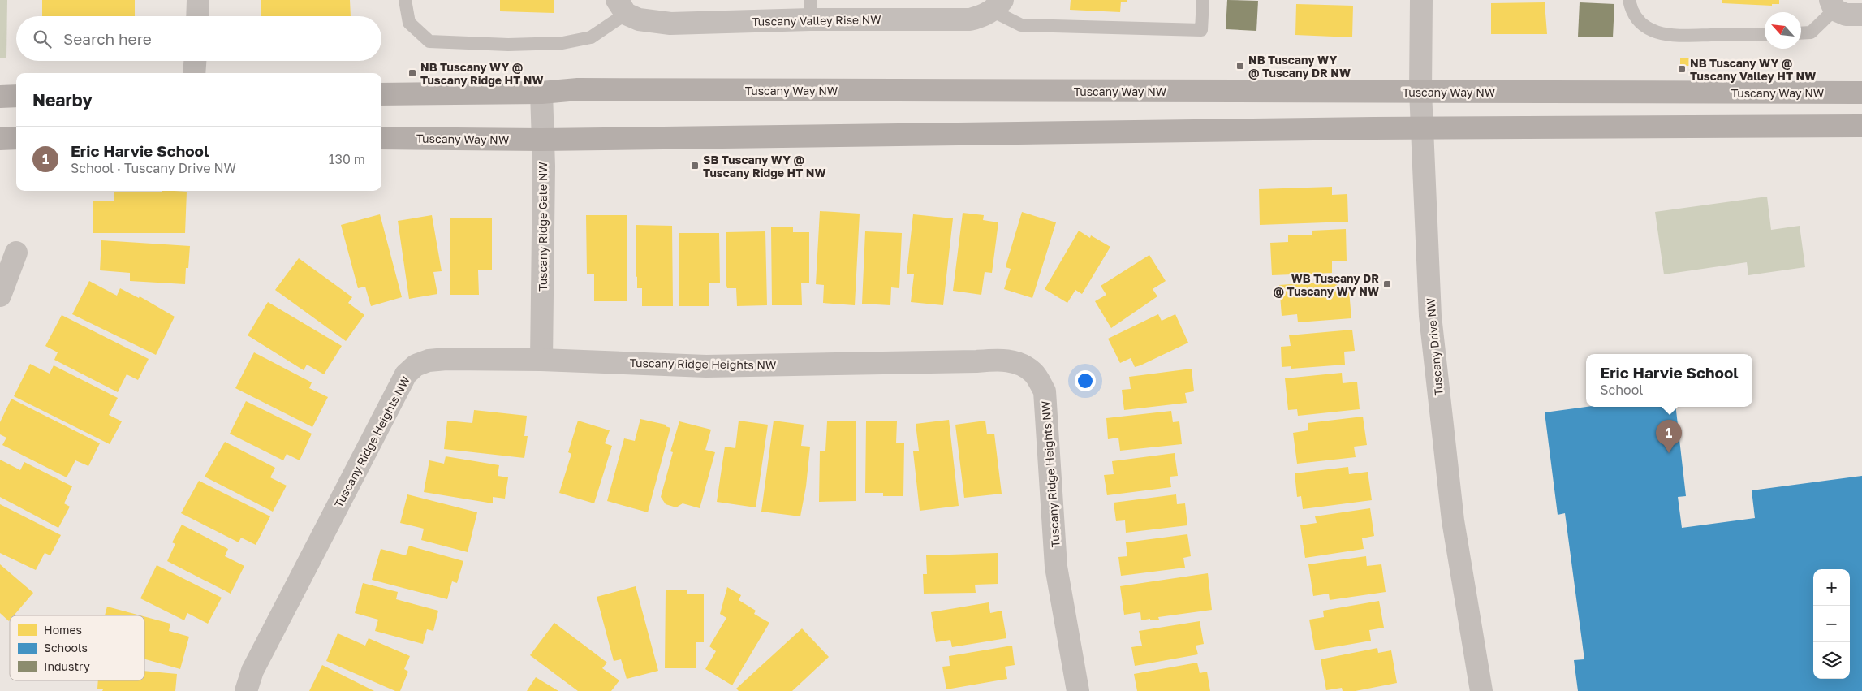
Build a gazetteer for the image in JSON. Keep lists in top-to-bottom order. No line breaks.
{"streets":{"street":["Tuscany Valley Rise NW","Tuscany Way NW","Tuscany Ridge Gate NW","Tuscany Drive NW","Tuscany Ridge Heights NW"]},"crossings":[["Tuscany Way NW","Tuscany Ridge Gate NW"],["Tuscany Way NW","Tuscany Drive NW"],["Tuscany Ridge Gate NW","Tuscany Ridge Heights NW"]],"places":{"transit":["NB Tuscany WY @ Tuscany DR NW","NB Tuscany WY @ Tuscany Valley HT NW","NB Tuscany WY @ Tuscany Ridge HT NW","SB Tuscany WY @ Tuscany Ridge HT NW","WB Tuscany DR @ Tuscany WY NW"]},"legend":["Homes","Schools","Industry"],"north":"top left","page":{"search":"Search here","heading":"Nearby","list":[{"mark":"1","name":"Eric Harvie School","note":"School · Tuscany Drive NW","value":"130 m"}],"popup":["Eric Harvie School","School"],"pins":"1","map_buttons":["+","−"]}}
